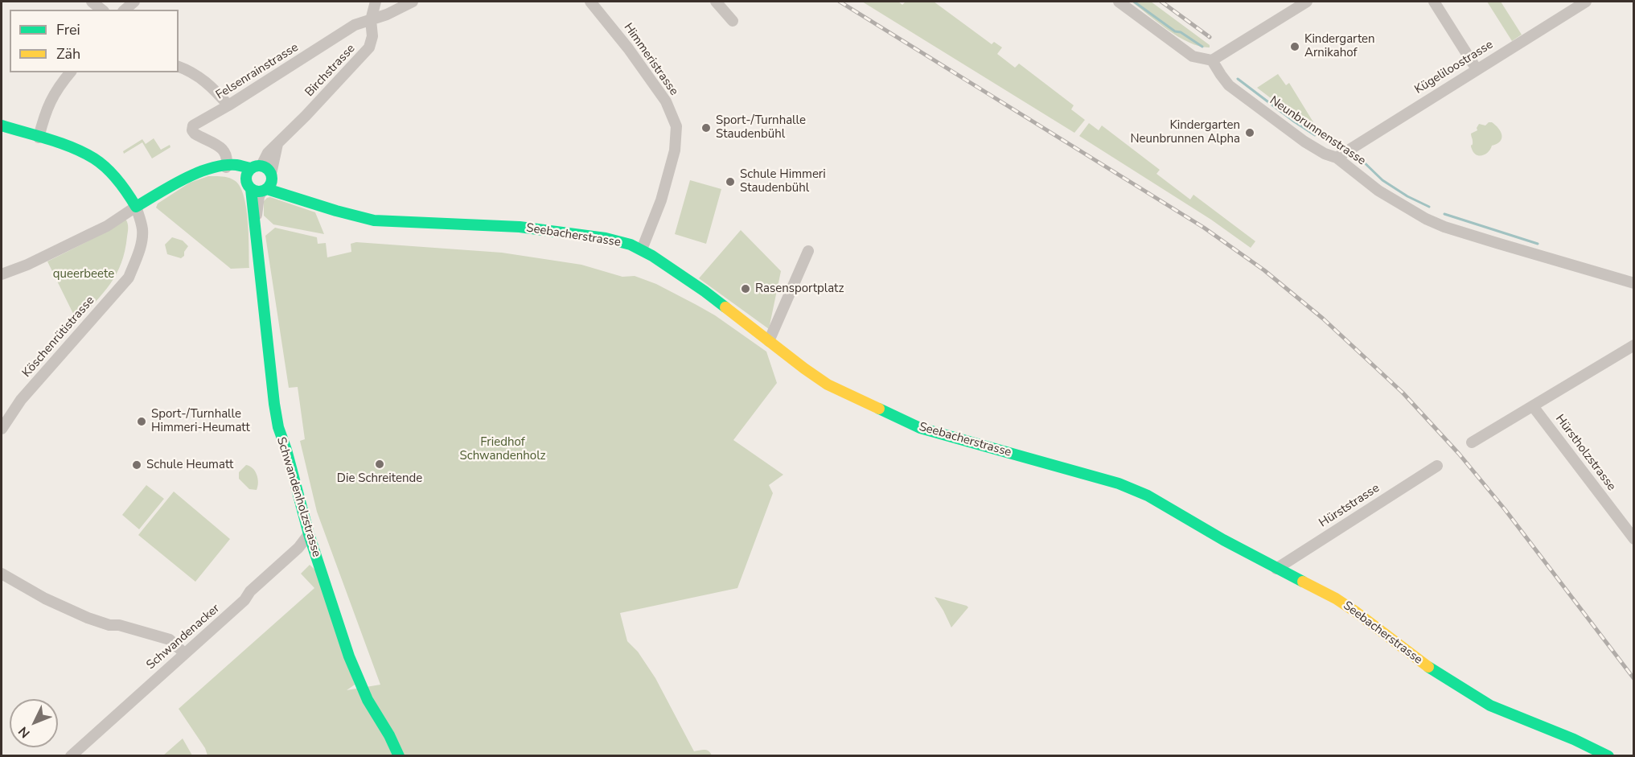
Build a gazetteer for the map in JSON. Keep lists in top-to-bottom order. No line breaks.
{"streets":{"street":["Himmeristrasse","Kügeliloostrasse","Birchstrasse","Felsenrainstrasse","Neunbrunnenstrasse","Seebacherstrasse","Köschenrütistrasse","Hürstholzstrasse","Schwandenholzstrasse","Hürststrasse","Schwandenacker"]},"crossings":[["Himmeristrasse","Seebacherstrasse"],["Kügeliloostrasse","Neunbrunnenstrasse"],["Birchstrasse","Felsenrainstrasse"],["Birchstrasse","Seebacherstrasse"],["Felsenrainstrasse","Seebacherstrasse"],["Seebacherstrasse","Schwandenholzstrasse"],["Seebacherstrasse","Hürststrasse"],["Schwandenholzstrasse","Schwandenacker"]],"parks":["queerbeete","Friedhof Schwandenholz"],"places":["Kindergarten Arnikahof","Sport-/Turnhalle Staudenbühl","Kindergarten Neunbrunnen Alpha","Schule Himmeri Staudenbühl","Rasensportplatz","Sport-/Turnhalle Himmeri-Heumatt","Die Schreitende","Schule Heumatt"],"legend":["Frei","Zäh"],"north":"bottom left"}
